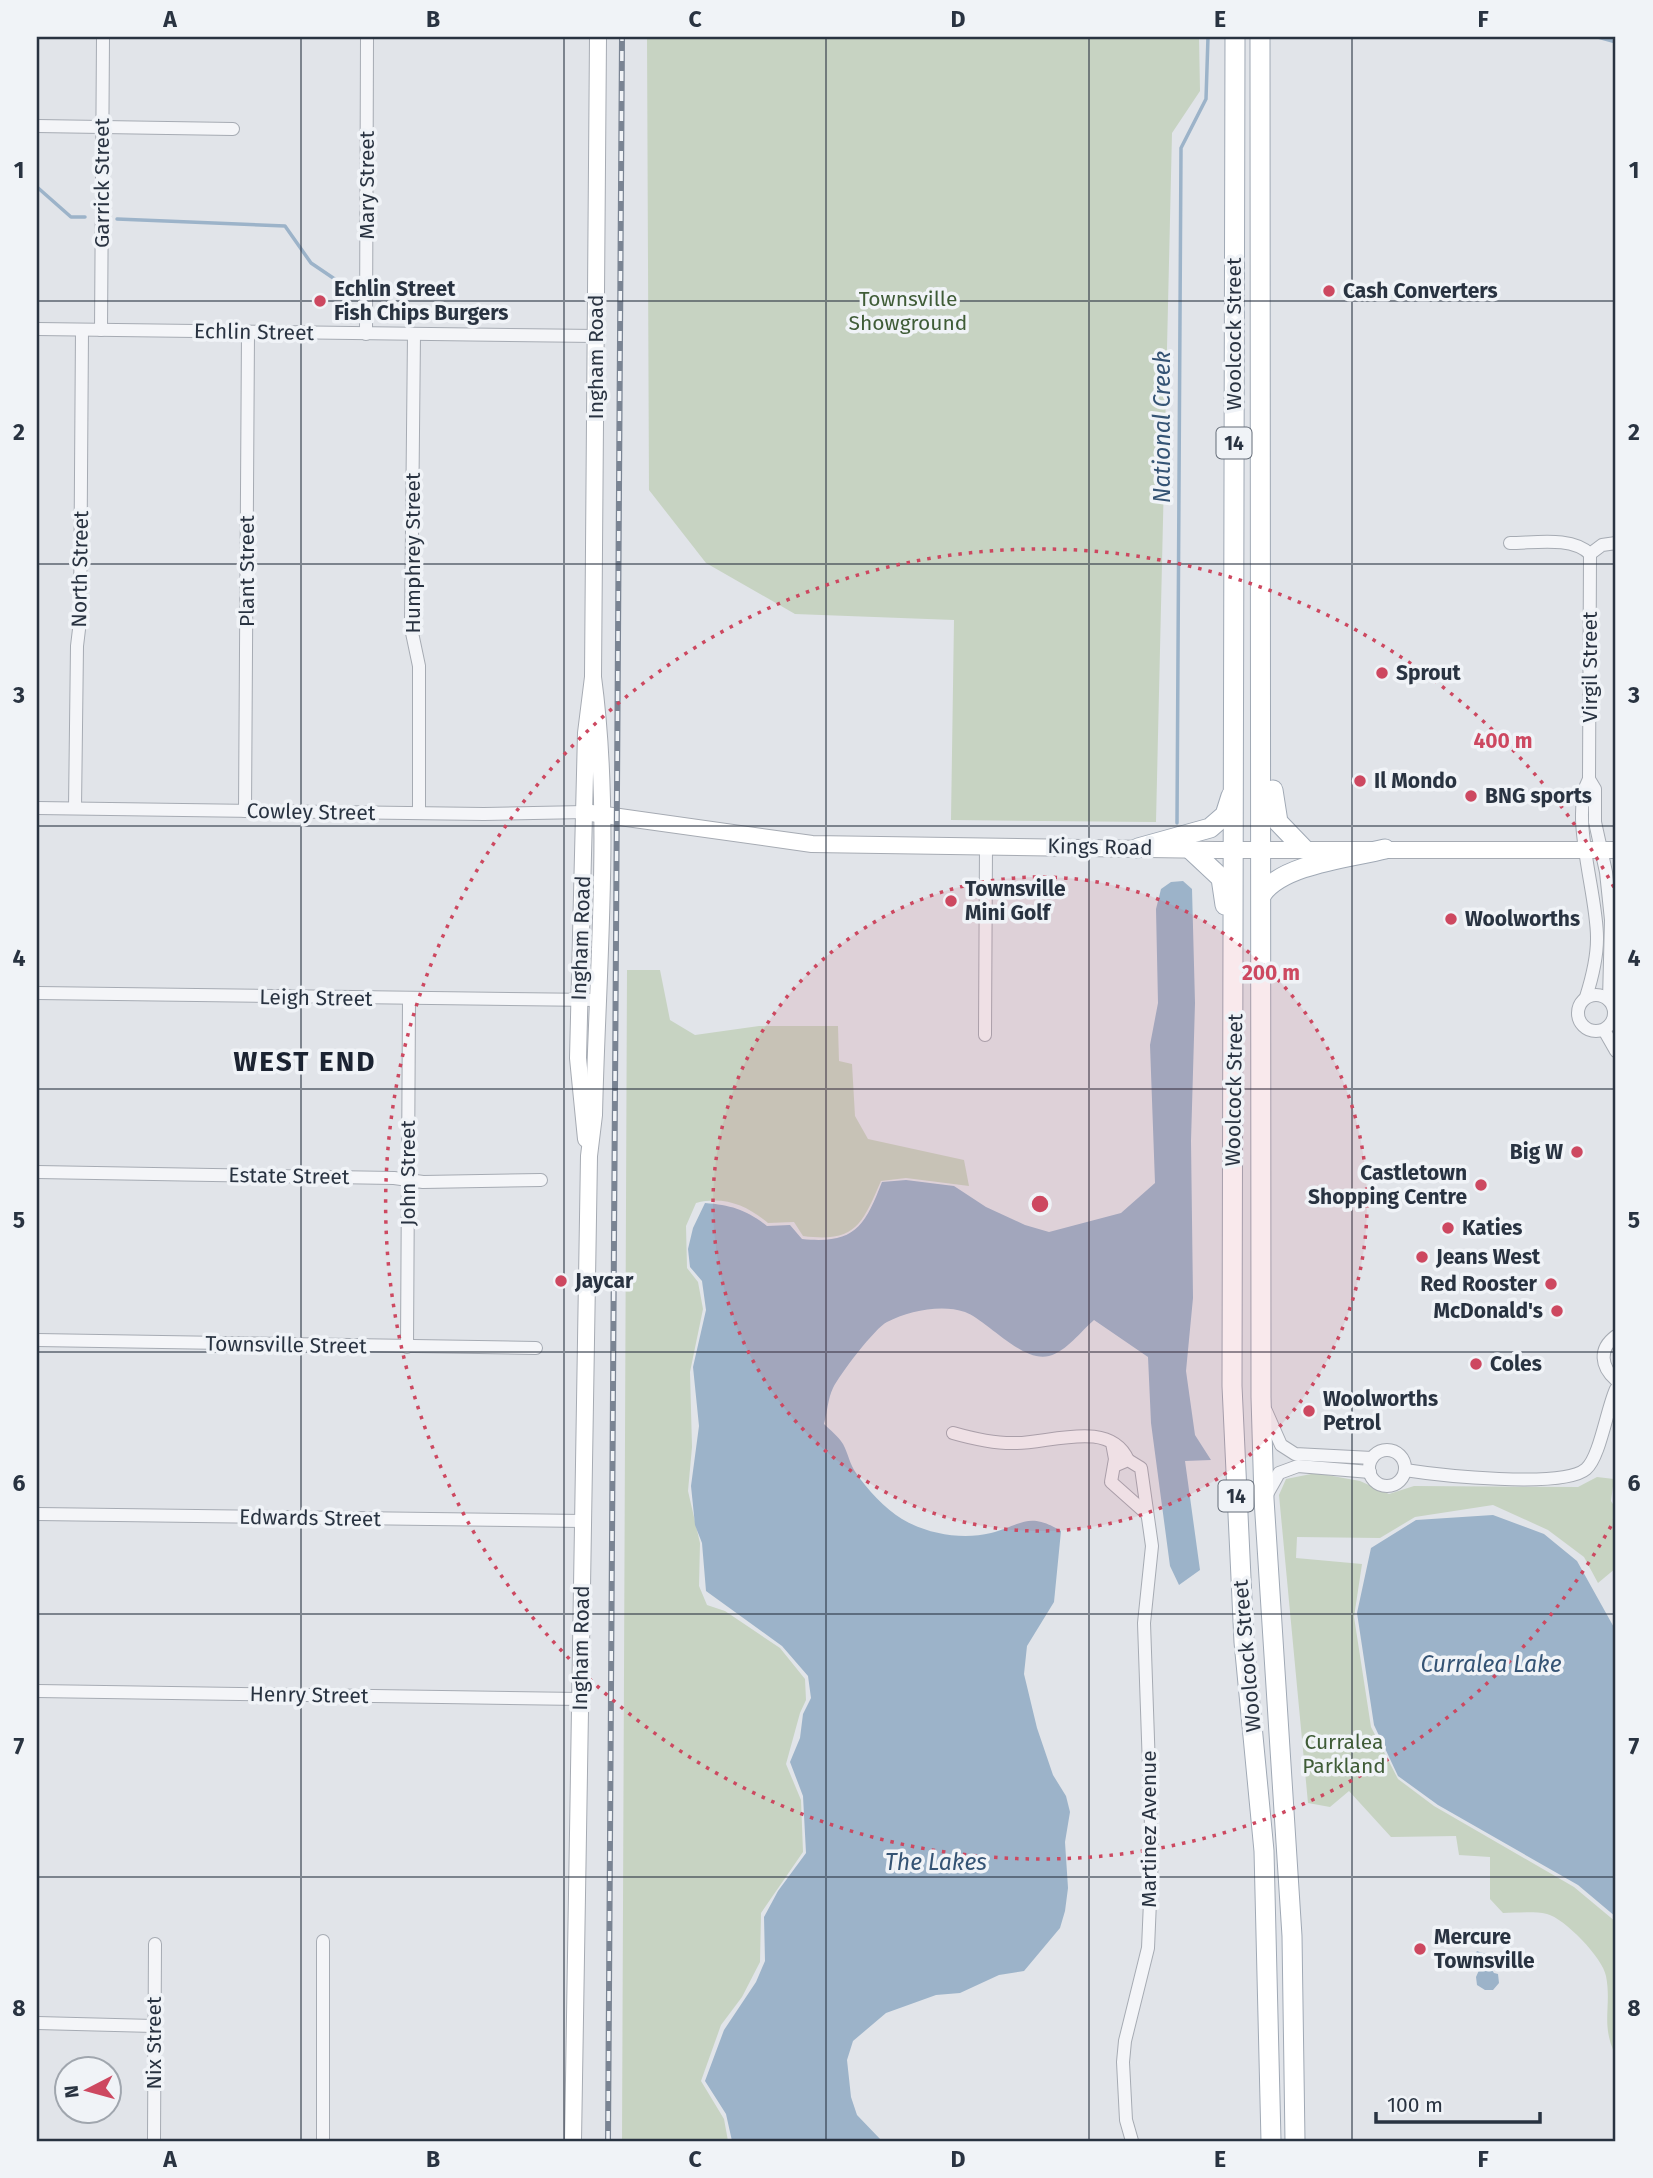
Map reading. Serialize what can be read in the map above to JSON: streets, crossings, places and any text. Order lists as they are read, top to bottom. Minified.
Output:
{"streets":{"main road":["Woolcock Street","Ingham Road","14","Kings Road"],"street":["Garrick Street","Mary Street","Echlin Street","Humphrey Street","North Street","Plant Street","Virgil Street","Cowley Street","Leigh Street","John Street","Estate Street","Townsville Street","Edwards Street","Henry Street","Martinez Avenue","Nix Street"]},"crossings":[["Garrick Street","Echlin Street"],["Mary Street","Echlin Street"],["Echlin Street","Ingham Road"],["Echlin Street","Humphrey Street"],["Echlin Street","North Street"],["Echlin Street","Plant Street"],["Woolcock Street","Kings Road"],["Ingham Road","Cowley Street"],["Ingham Road","Kings Road"],["Ingham Road","Leigh Street"],["Ingham Road","Edwards Street"],["Ingham Road","Henry Street"],["Humphrey Street","Cowley Street"],["North Street","Cowley Street"],["Plant Street","Cowley Street"],["Virgil Street","Kings Road"],["Cowley Street","Kings Road"],["Leigh Street","John Street"],["John Street","Estate Street"],["John Street","Townsville Street"]],"districts":["WEST END"],"water":["National Creek","Curralea Lake","The Lakes"],"parks":["Townsville Showground","Curralea Parkland"],"places":["Cash Converters","Echlin Street Fish Chips Burgers","Sprout","Il Mondo","BNG sports","Townsville Mini Golf","Woolworths","Big W","Castletown Shopping Centre","Katies","Jeans West","Jaycar","Red Rooster","McDonald's","Coles","Woolworths Petrol","Mercure Townsville"],"scale_bar":"100 m","north":"left","grid":{"columns":["A","B","C","D","E","F"],"rows":["1","2","3","4","5","6","7","8"]},"rings":["400 m","200 m"]}
